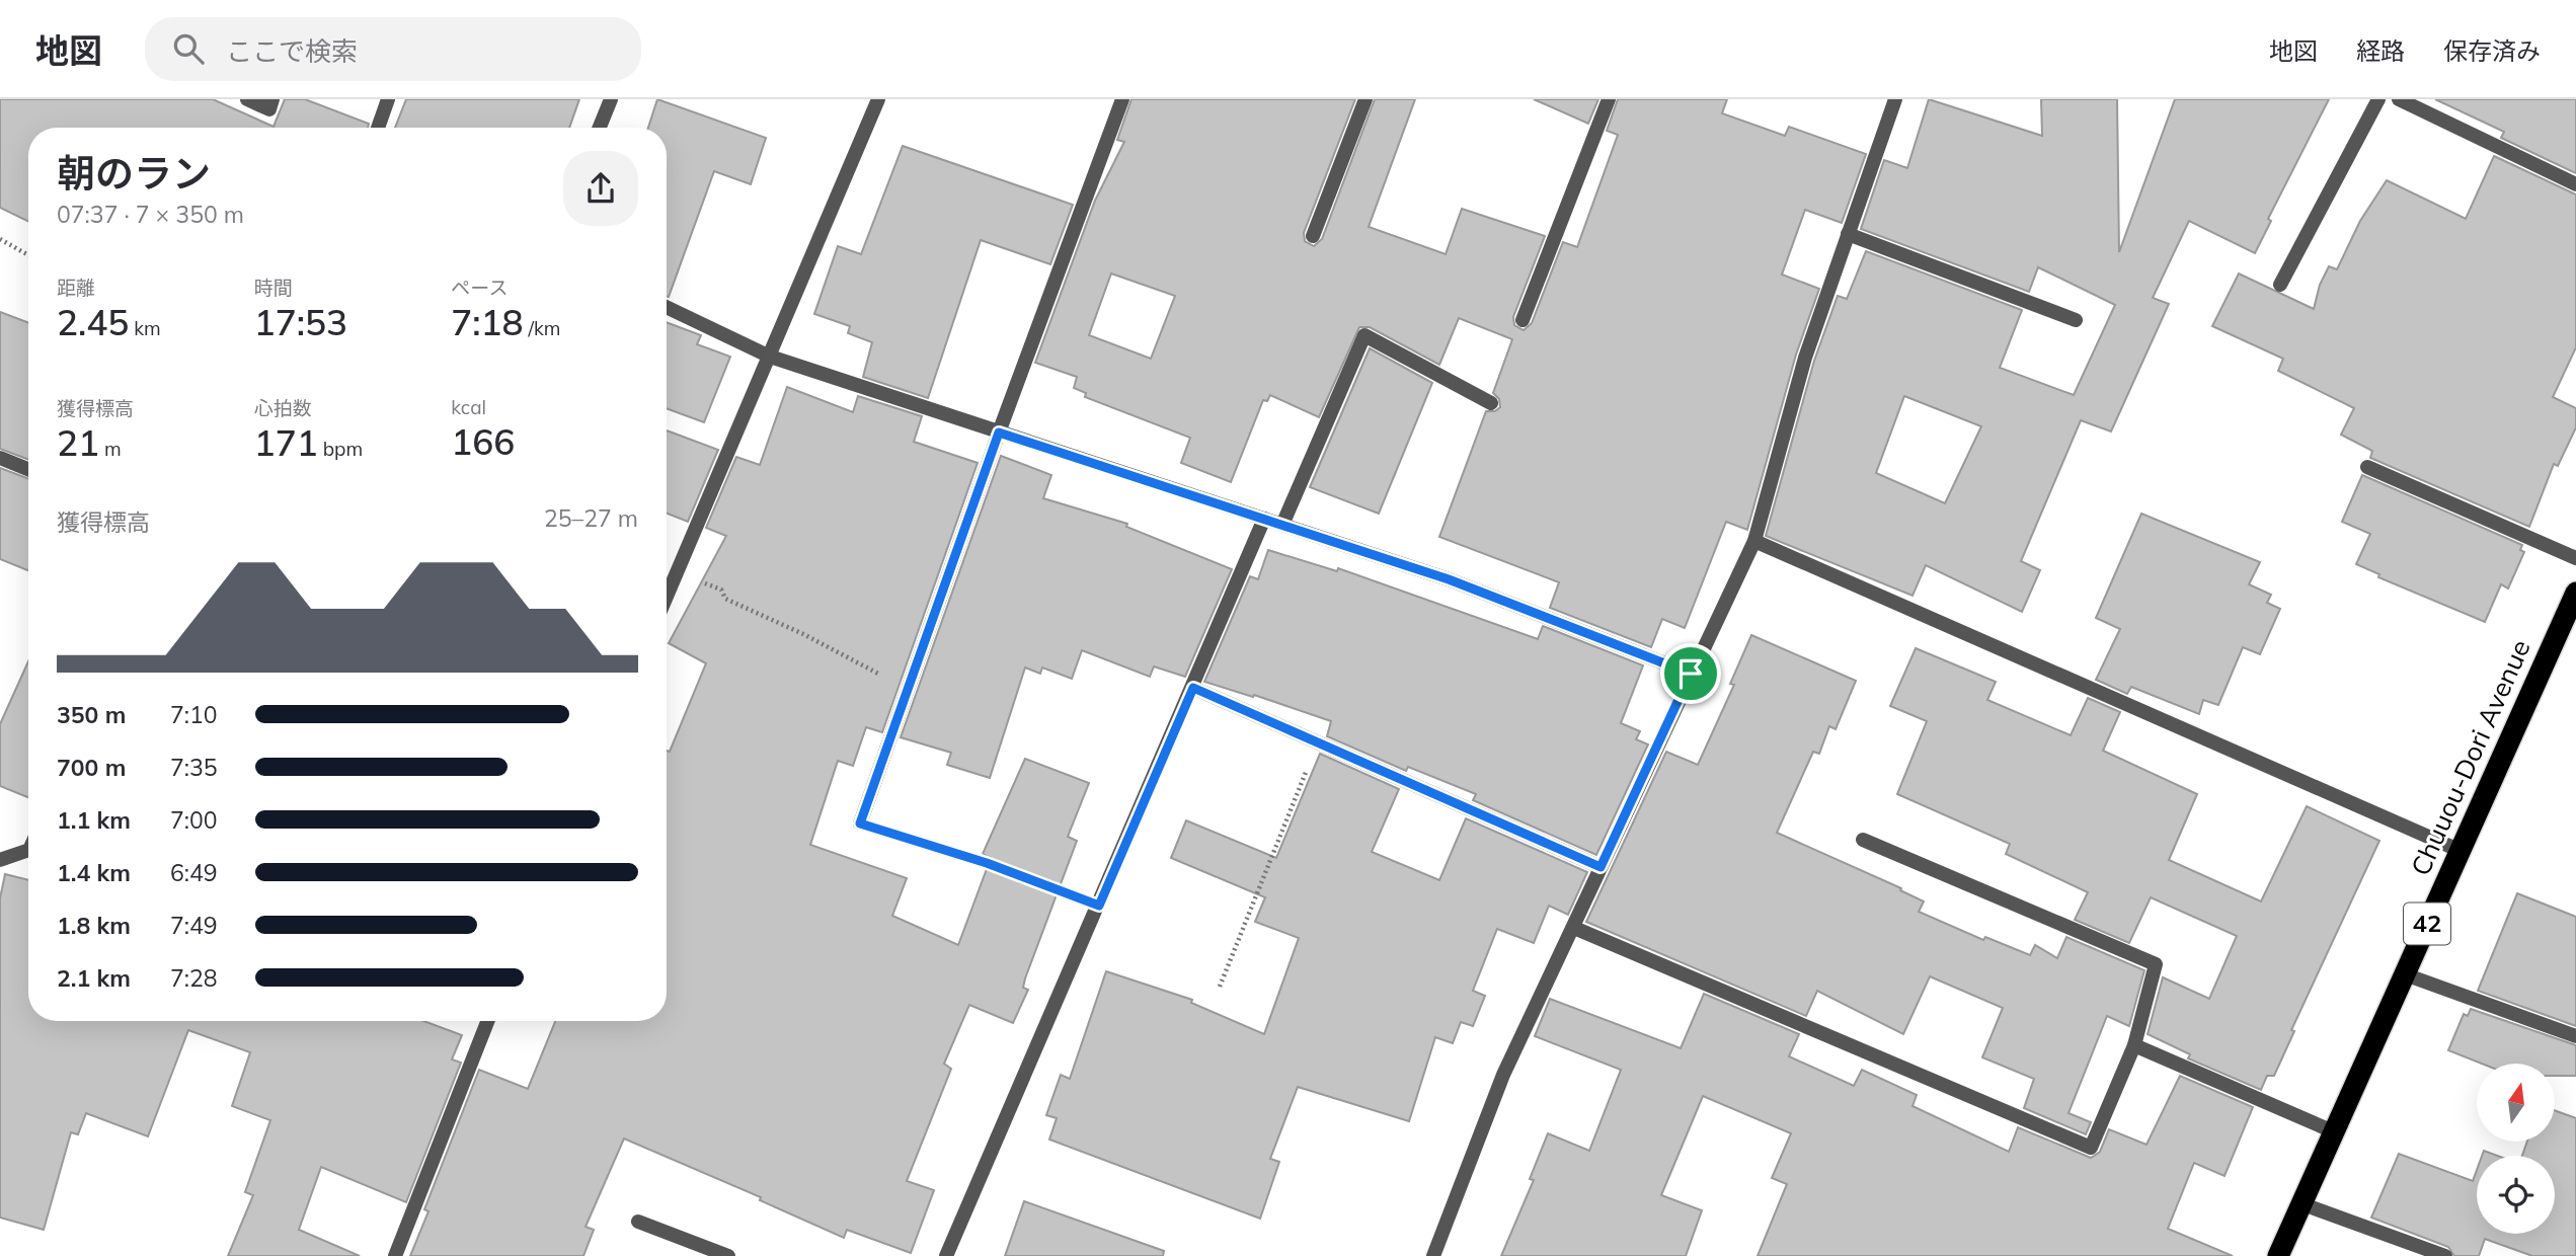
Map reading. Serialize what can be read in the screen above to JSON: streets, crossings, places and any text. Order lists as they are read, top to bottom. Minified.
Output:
{"streets":{"highway":["Chuuou-Dori Avenue","42"]},"north":"top","page":{"header":"地図","search":"ここで検索","nav":["地図","経路","保存済み"],"heading":["朝のラン","07:37 · 7 × 350 m"],"stats":[["距離","2.45 km"],["時間","17:53"],["ペース","7:18 /km"],["獲得標高","21 m"],["心拍数","171 bpm"],["kcal","166"]],"chart":["獲得標高","25–27 m"],"list":[{"name":"350 m","note":"7:10"},{"name":"700 m","note":"7:35"},{"name":"1.1 km","note":"7:00"},{"name":"1.4 km","note":"6:49"},{"name":"1.8 km","note":"7:49"},{"name":"2.1 km","note":"7:28"}]}}
